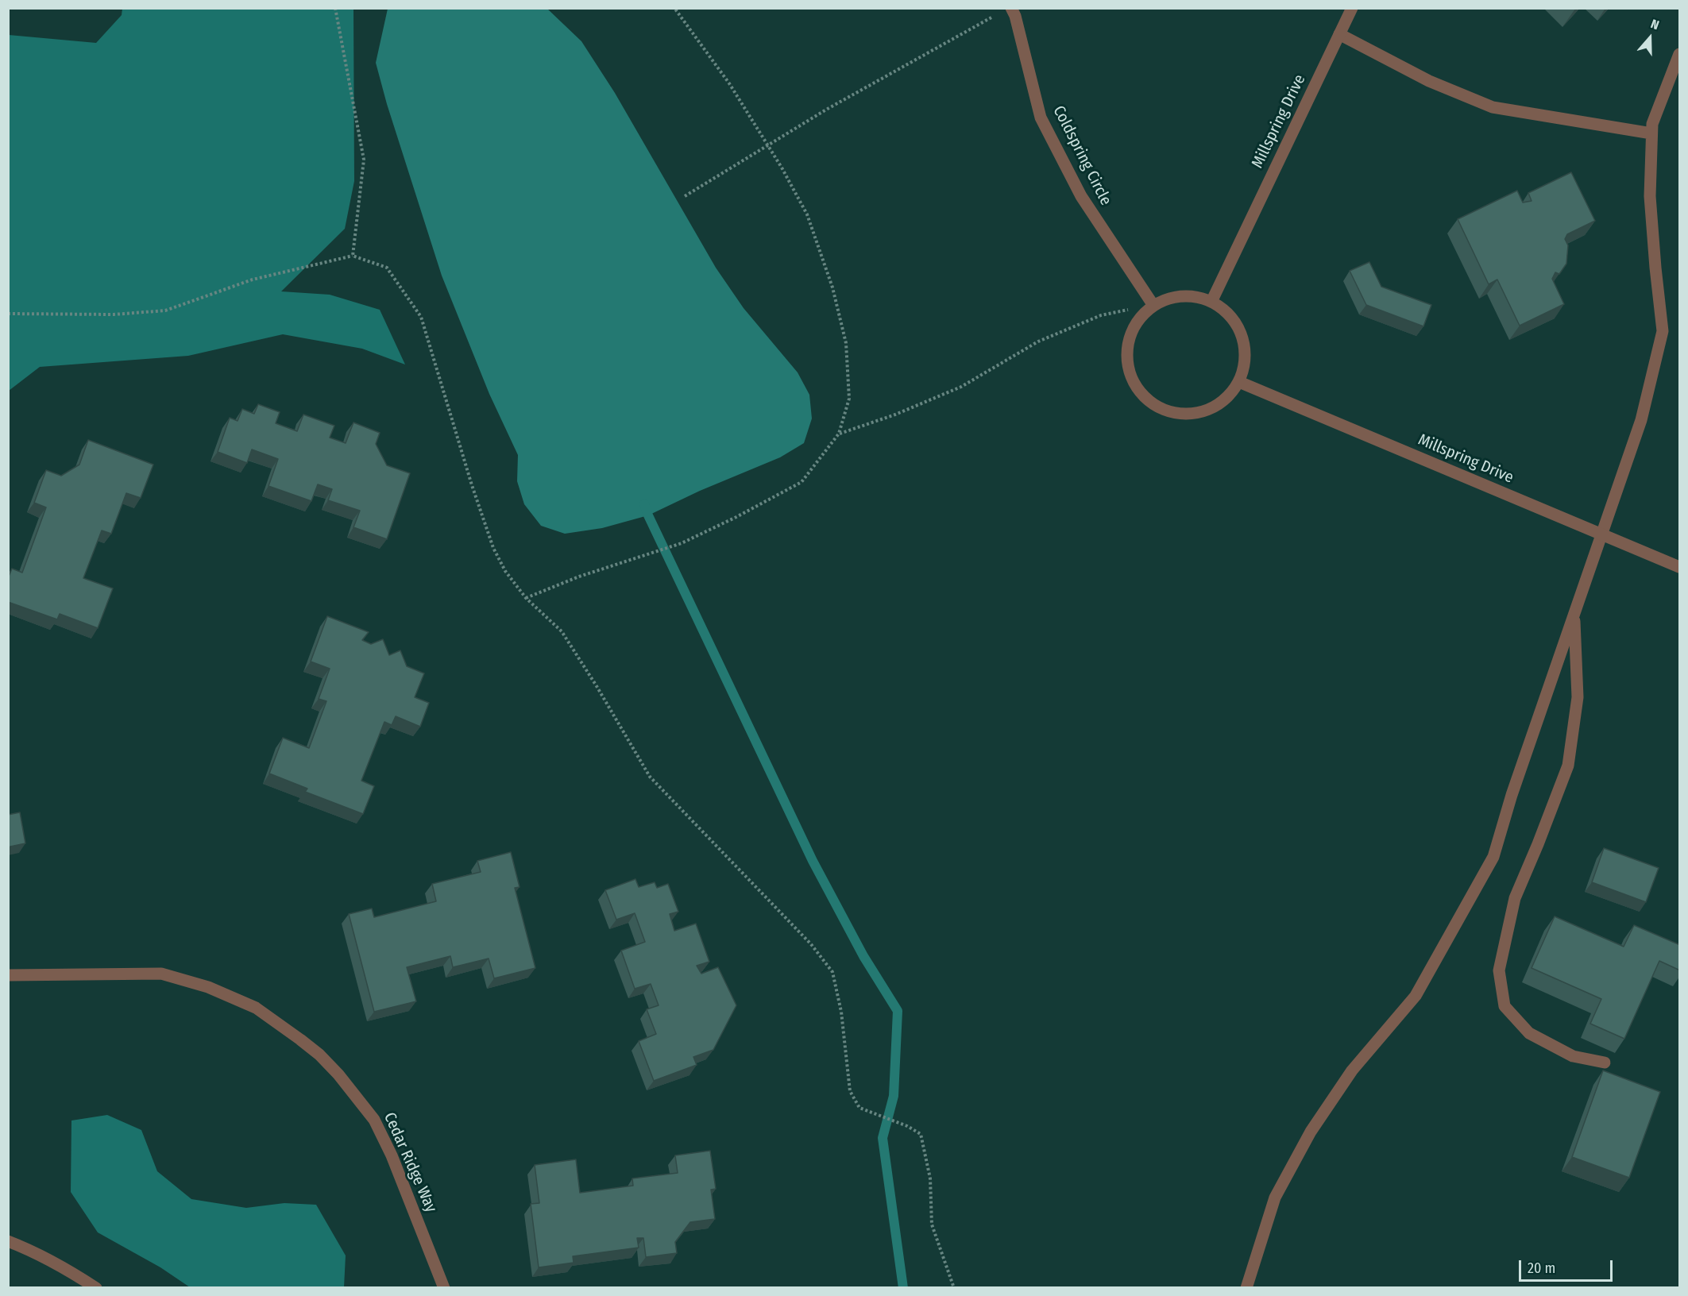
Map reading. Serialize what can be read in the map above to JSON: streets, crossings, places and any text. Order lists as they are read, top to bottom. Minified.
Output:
{"streets":{"street":["Millspring Drive","Coldspring Circle","Cedar Ridge Way"]},"crossings":[["Millspring Drive","Coldspring Circle"]],"scale_bar":"20 m","north":"top"}
